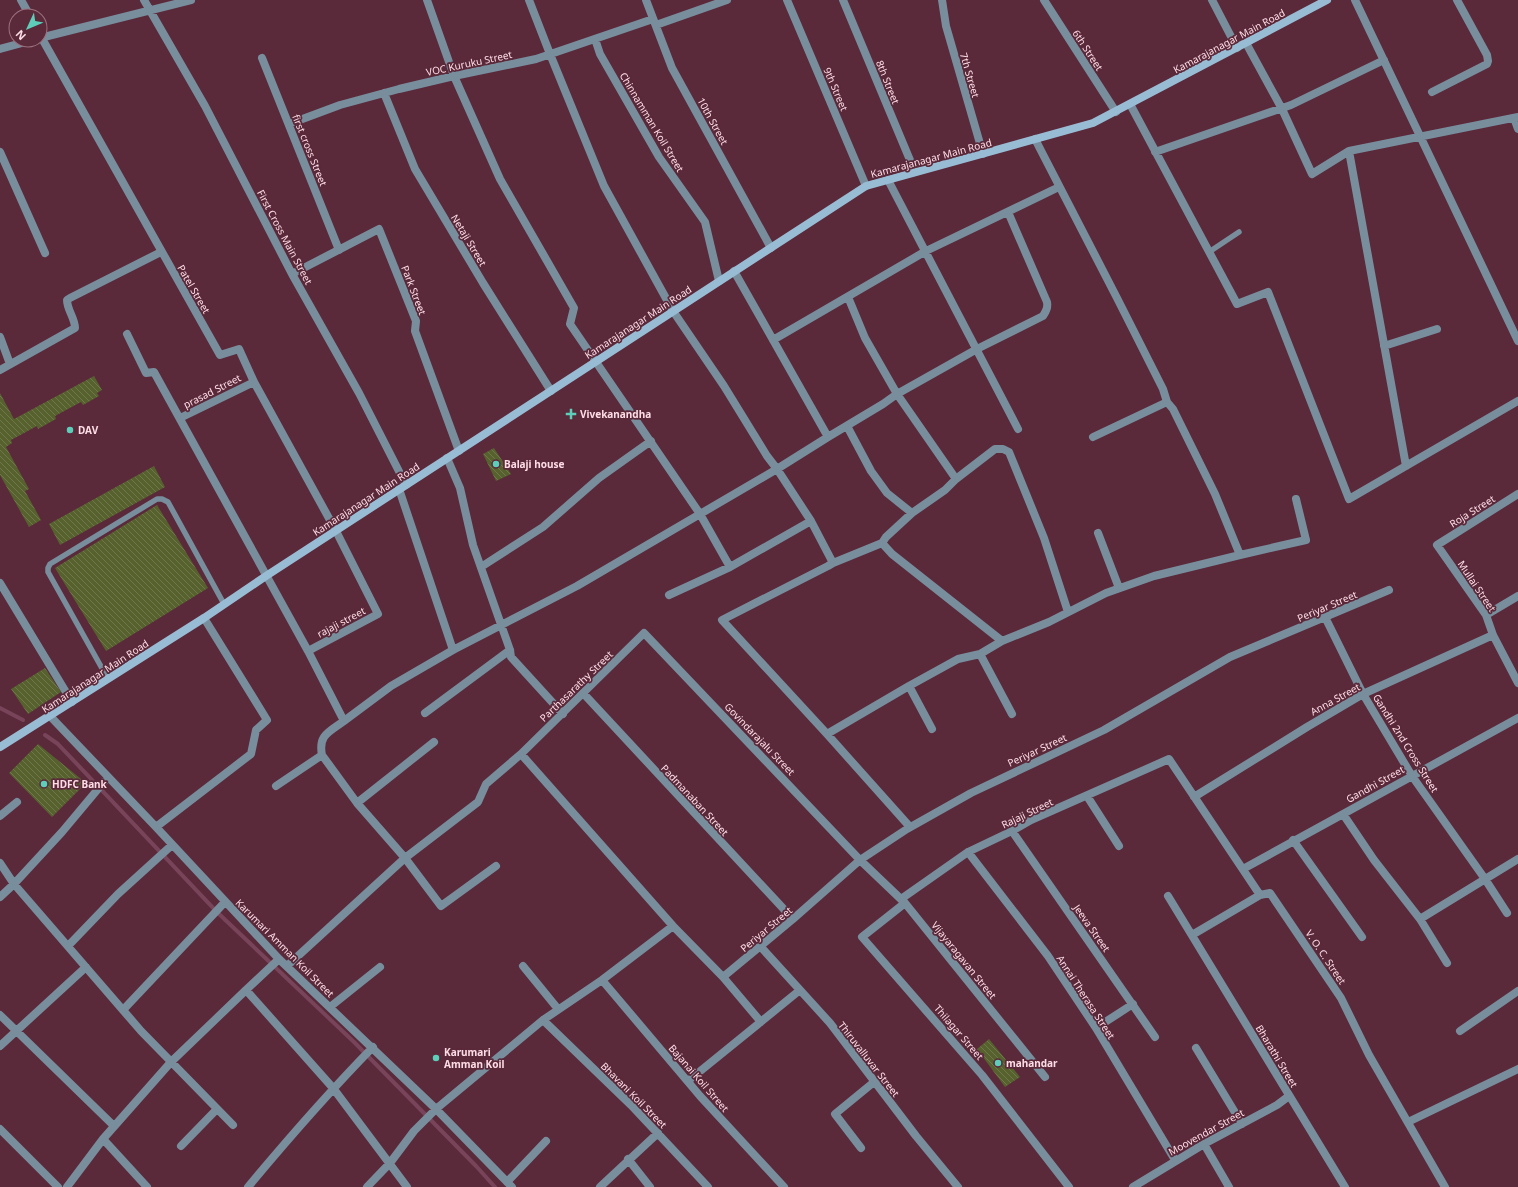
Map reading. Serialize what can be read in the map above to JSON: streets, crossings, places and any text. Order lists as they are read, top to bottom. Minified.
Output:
{"streets":{"main road":["Kamarajanagar Main Road"],"street":["6th Street","VOC Kuruku Street","7th Street","8th Street","9th Street","10th Street","Chinnamman Koil Street","first cross Street","First Cross Main Street","Netaji Street","Patel Street","Park Street","prasad Street","Roja Street","Mullai Street","Periyar Street","rajaji street","Parthasarathy Street","Anna Street","Govindarajalu Street","Gandhi 2nd Cross Street","Gandhi Street","Padmanaban Street","Rajaji Street","Jeeva Street","Karumari Amman Koil Street","V. O. C. Street","Vijayaragavan Street","Annai Therasa Street","Thilagar Street","Bharathi Street","Thiruvalluvar Street","Bajanai Koil Street","Bhavani Koil Street","Moovendar Street"]},"crossings":[["Kamarajanagar Main Road","6th Street"],["Kamarajanagar Main Road","7th Street"],["Kamarajanagar Main Road","8th Street"],["Kamarajanagar Main Road","9th Street"],["Kamarajanagar Main Road","10th Street"],["Kamarajanagar Main Road","Chinnamman Koil Street"],["Kamarajanagar Main Road","First Cross Main Street"],["Kamarajanagar Main Road","Netaji Street"],["Kamarajanagar Main Road","Patel Street"],["Kamarajanagar Main Road","Park Street"],["Kamarajanagar Main Road","rajaji street"],["Kamarajanagar Main Road","Karumari Amman Koil Street"],["VOC Kuruku Street","10th Street"],["VOC Kuruku Street","Chinnamman Koil Street"],["VOC Kuruku Street","first cross Street"],["VOC Kuruku Street","Netaji Street"],["first cross Street","Park Street"],["First Cross Main Street","Park Street"],["Patel Street","prasad Street"],["Patel Street","rajaji street"],["Roja Street","Mullai Street"],["Mullai Street","Anna Street"],["Periyar Street","Govindarajalu Street"],["Periyar Street","Gandhi 2nd Cross Street"],["Periyar Street","Padmanaban Street"],["Periyar Street","Vijayaragavan Street"],["Periyar Street","Thiruvalluvar Street"],["Parthasarathy Street","Govindarajalu Street"],["Parthasarathy Street","Padmanaban Street"],["Parthasarathy Street","Karumari Amman Koil Street"],["Anna Street","Gandhi 2nd Cross Street"],["Anna Street","Rajaji Street"],["Govindarajalu Street","Vijayaragavan Street"],["Gandhi 2nd Cross Street","Gandhi Street"],["Rajaji Street","Jeeva Street"],["Rajaji Street","Vijayaragavan Street"],["Rajaji Street","Annai Therasa Street"],["Rajaji Street","Thilagar Street"],["Vijayaragavan Street","Thilagar Street"],["Annai Therasa Street","Moovendar Street"],["Bharathi Street","Moovendar Street"]],"places":{"health":["Vivekanandha"],"other":["DAV","Balaji house","HDFC Bank","Karumari Amman Koil","mahandar"]},"north":"bottom left"}
